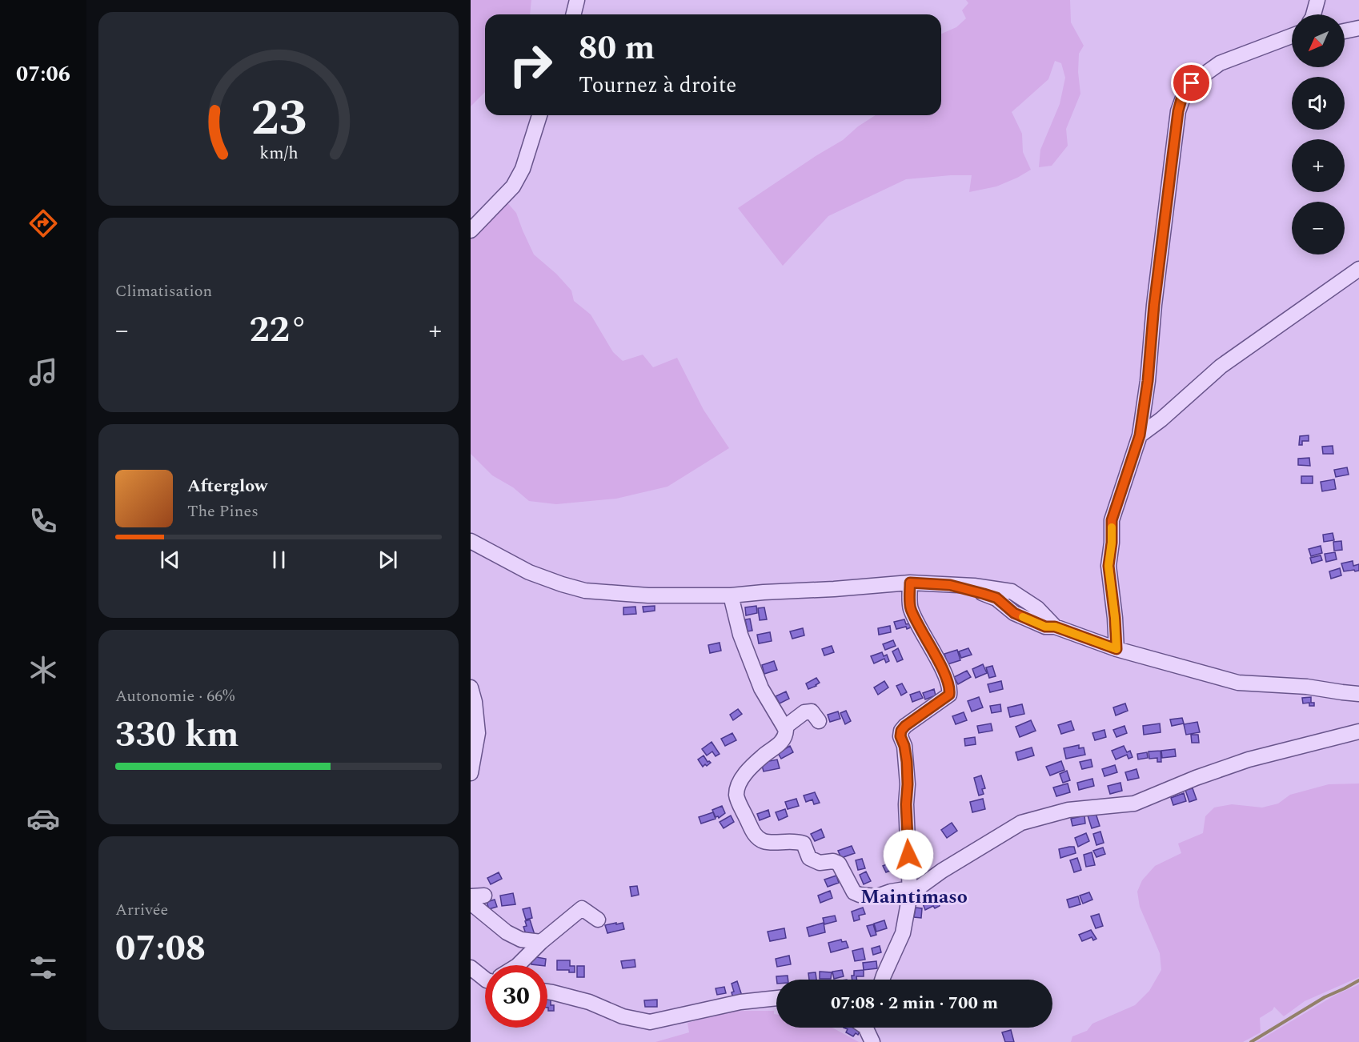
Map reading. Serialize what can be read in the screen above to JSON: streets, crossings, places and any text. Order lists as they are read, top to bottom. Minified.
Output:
{"districts":["Maintimaso"],"north":"bottom left","page":{"tabs":"07:06","map_buttons":["+","−"],"turn":["80 m","Tournez à droite"],"tile":["Climatisation",["Autonomie · 66%","330 km"],["Arrivée","07:08"]],"heat":["−","22°","+"],"song":["Afterglow","The Pines"],"limit":"30","trip":"07:08 · 2 min · 700 m","gauge":["23","km/h"]}}
